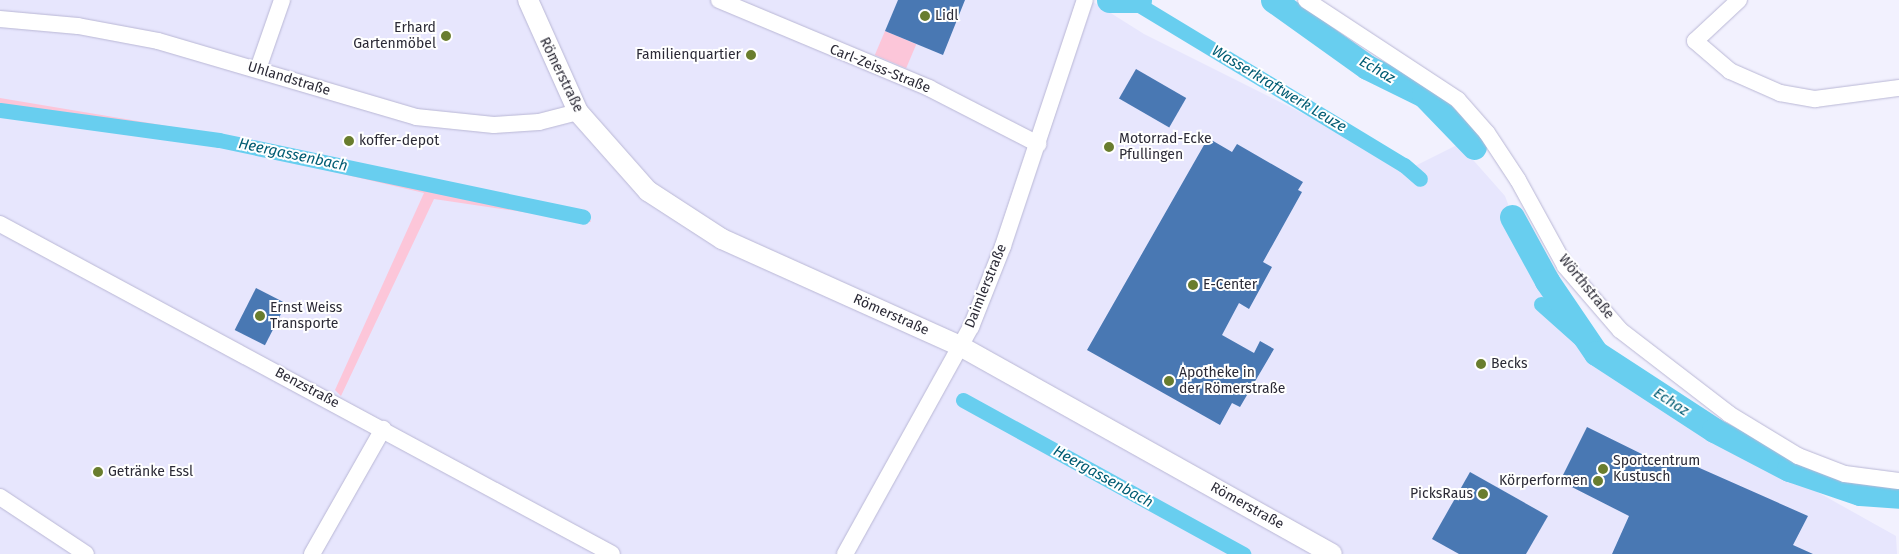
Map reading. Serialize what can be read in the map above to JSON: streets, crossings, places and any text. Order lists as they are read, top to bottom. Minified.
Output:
{"streets":{"main road":["Römerstraße"],"street":["Carl-Zeiss-Straße","Uhlandstraße","Daimlerstraße","Wörthstraße","Benzstraße"]},"crossings":[["Carl-Zeiss-Straße","Daimlerstraße"],["Römerstraße","Uhlandstraße"],["Römerstraße","Daimlerstraße"]],"water":["Echaz","Wasserkraftwerk Leuze","Heergassenbach"],"places":["Lidl","Erhard Gartenmöbel","Familienquartier","koffer-depot","Motorrad-Ecke Pfullingen","E-Center","Ernst Weiss Transporte","Becks","Apotheke in der Römerstraße","Sportcentrum Kustusch","Getränke Essl","Körperformen","PicksRaus"]}
